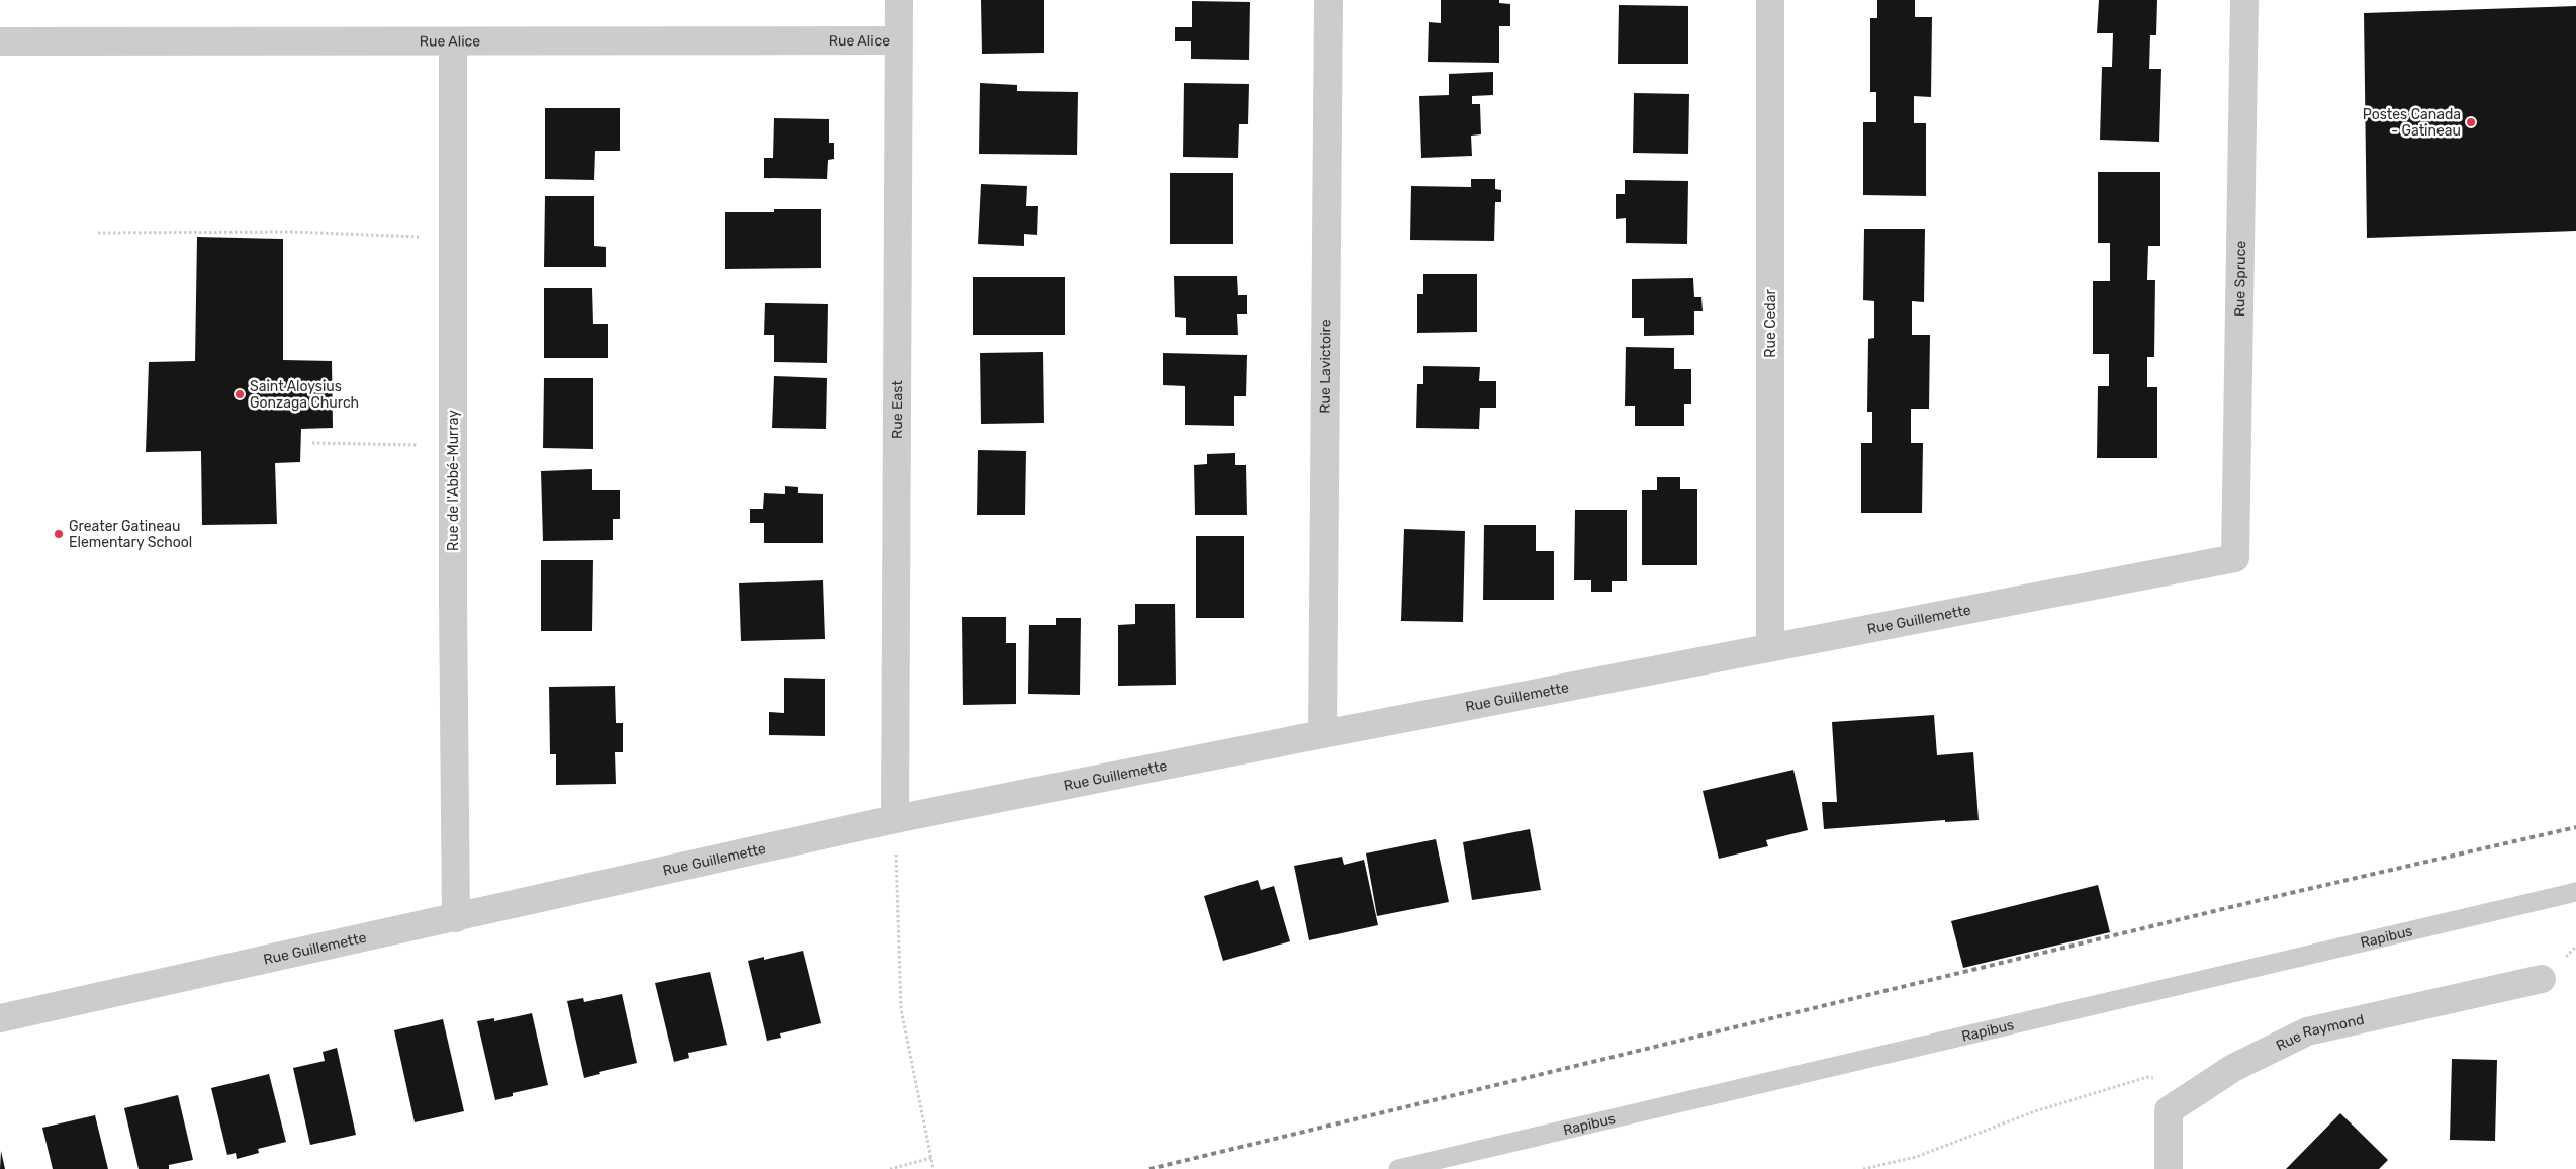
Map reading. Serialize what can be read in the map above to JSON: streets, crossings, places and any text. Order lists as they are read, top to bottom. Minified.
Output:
{"streets":{"street":["Rue Alice","Rue Spruce","Rue Cedar","Rue Lavictoire","Rue East","Rue de l'Abbé-Murray","Rue Guillemette","Rue Raymond"],"lane":["Rapibus"]},"crossings":[["Rue Alice","Rue East"],["Rue Alice","Rue de l'Abbé-Murray"],["Rue Spruce","Rue Guillemette"],["Rue Cedar","Rue Guillemette"],["Rue Lavictoire","Rue Guillemette"],["Rue East","Rue Guillemette"],["Rue de l'Abbé-Murray","Rue Guillemette"]],"places":["Postes Canada - Gatineau","Saint Aloysius Gonzaga Church","Greater Gatineau Elementary School"]}
